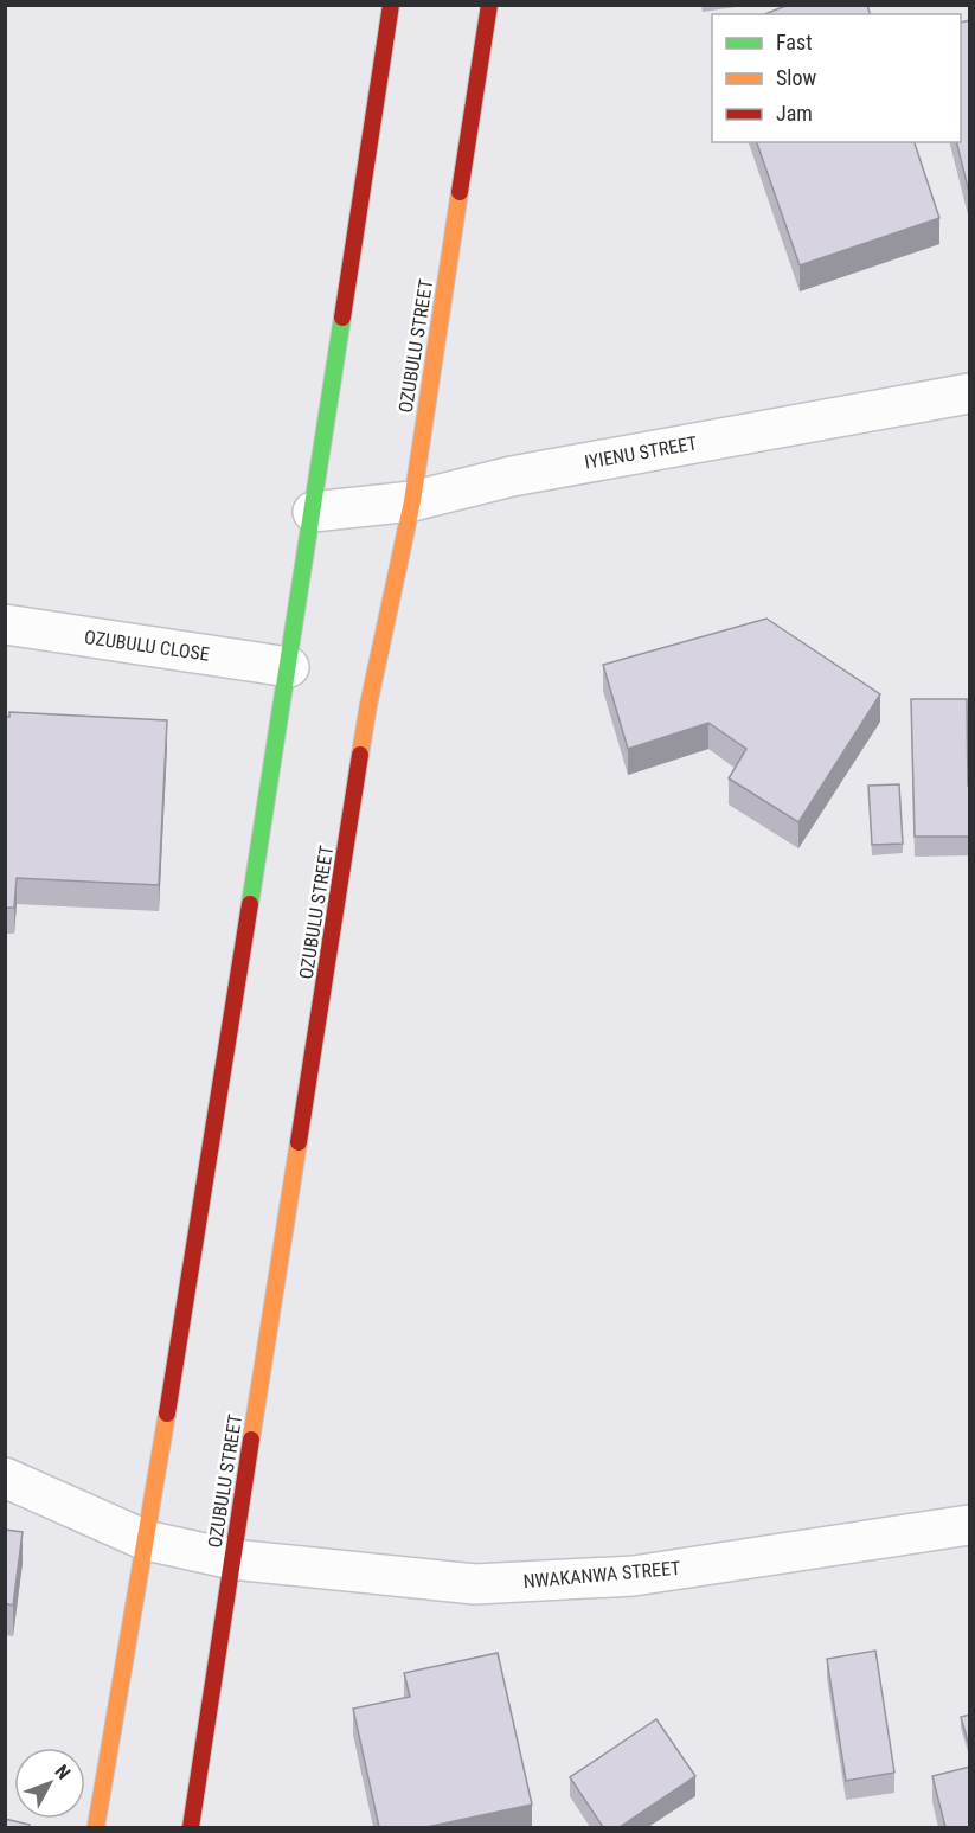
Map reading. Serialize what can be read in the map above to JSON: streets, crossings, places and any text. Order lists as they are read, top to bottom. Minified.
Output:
{"streets":{"main road":["OZUBULU STREET"],"street":["IYIENU STREET","OZUBULU CLOSE","NWAKANWA STREET"]},"crossings":[["OZUBULU STREET","IYIENU STREET"],["OZUBULU STREET","NWAKANWA STREET"]],"legend":["Fast","Slow","Jam"],"north":"top right"}
